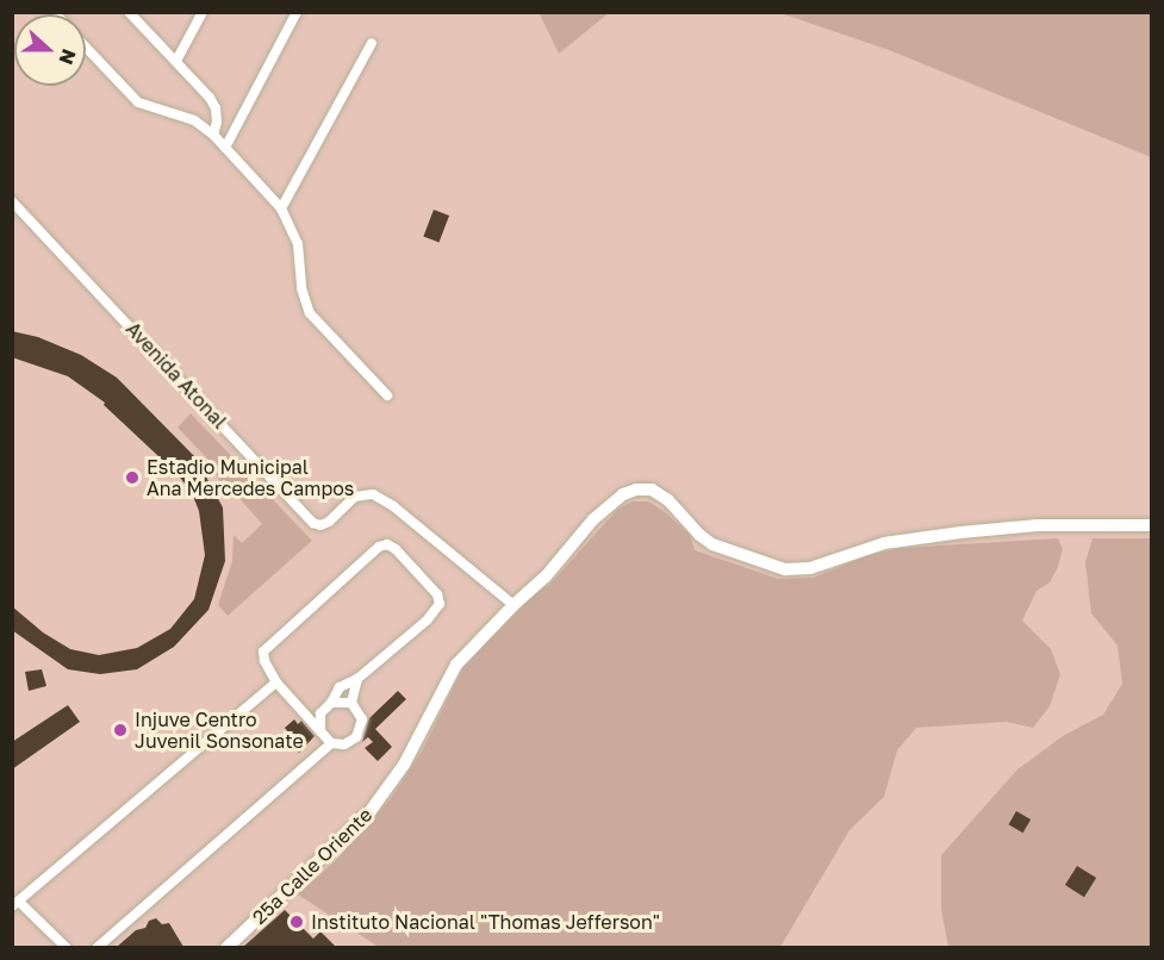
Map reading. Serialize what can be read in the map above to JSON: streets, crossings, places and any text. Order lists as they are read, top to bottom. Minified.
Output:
{"streets":{"street":["Avenida Atonal","25a Calle Oriente"]},"crossings":[["Avenida Atonal","25a Calle Oriente"]],"places":["Estadio Municipal Ana Mercedes Campos","Injuve Centro Juvenil Sonsonate","Instituto Nacional \"Thomas Jefferson\""],"north":"right"}
